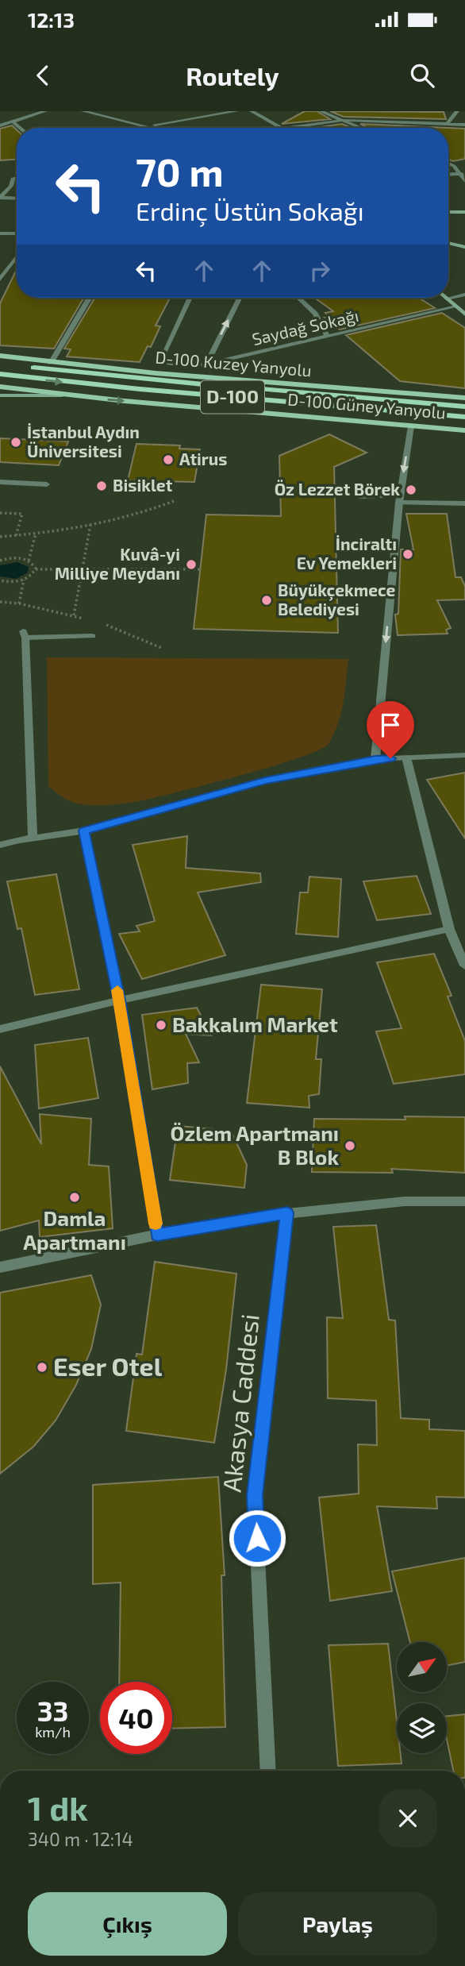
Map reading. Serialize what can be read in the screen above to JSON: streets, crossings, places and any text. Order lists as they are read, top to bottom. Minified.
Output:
{"streets":{"highway":["D-100"],"main road":["D-100 Kuzey Yanyolu","D-100 Güney Yanyolu"],"street":["Saydağ Sokağı","Akasya Caddesi"]},"one_way":["D-100 Güney Yanyolu"],"places":["İstanbul Aydın Üniversitesi","Atirus","Bisiklet","Öz Lezzet Börek","İnciraltı Ev Yemekleri","Kuvâ-yi Milliye Meydanı","Büyükçekmece Belediyesi","Bakkalım Market","Özlem Apartmanı B Blok","Damla Apartmanı","Eser Otel"],"north":"top right","page":{"status":"12:13","header":"Routely","turn":["70 m","Erdinç Üstün Sokağı"],"speed":"33 km/h","limit":"40","heading":["1 dk","340 m · 12:14"],"buttons":["Çıkış","Paylaş"]}}
